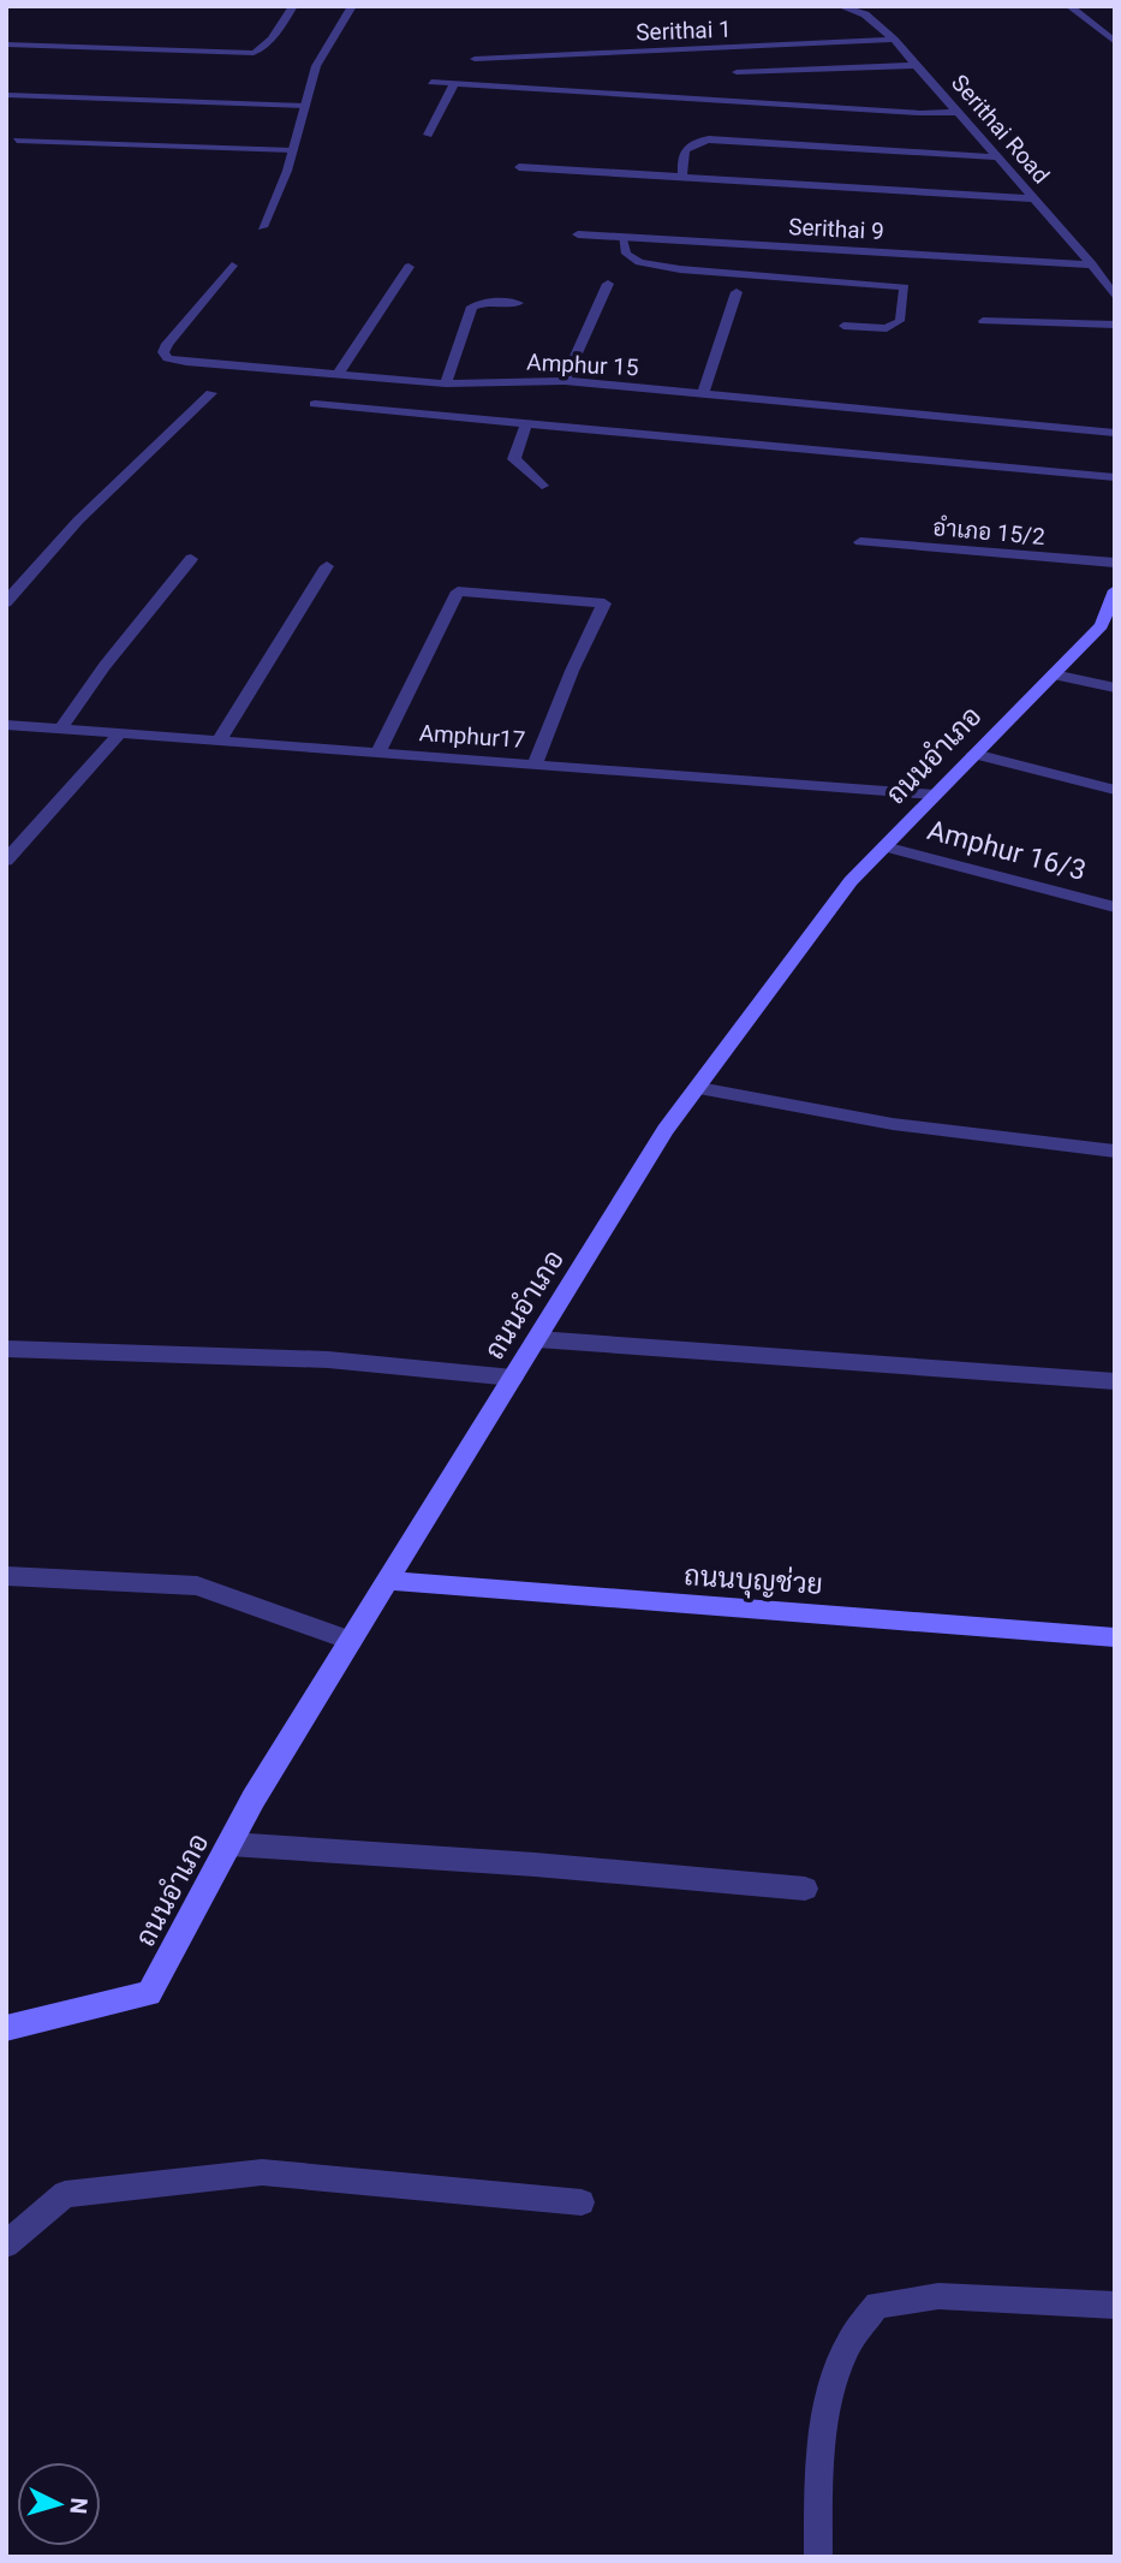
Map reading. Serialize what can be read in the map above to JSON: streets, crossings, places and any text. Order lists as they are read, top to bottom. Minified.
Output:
{"streets":{"street":["Serithai 1","Serithai Road","Serithai 9","Amphur 15","อำเภอ 15/2","Amphur17","ถนนอำเภอ","Amphur 16/3","ถนนบุญช่วย"]},"crossings":[["Serithai 1","Serithai Road"],["Serithai Road","Serithai 9"],["Amphur17","ถนนอำเภอ"],["ถนนอำเภอ","Amphur 16/3"],["ถนนอำเภอ","ถนนบุญช่วย"]],"north":"right"}
